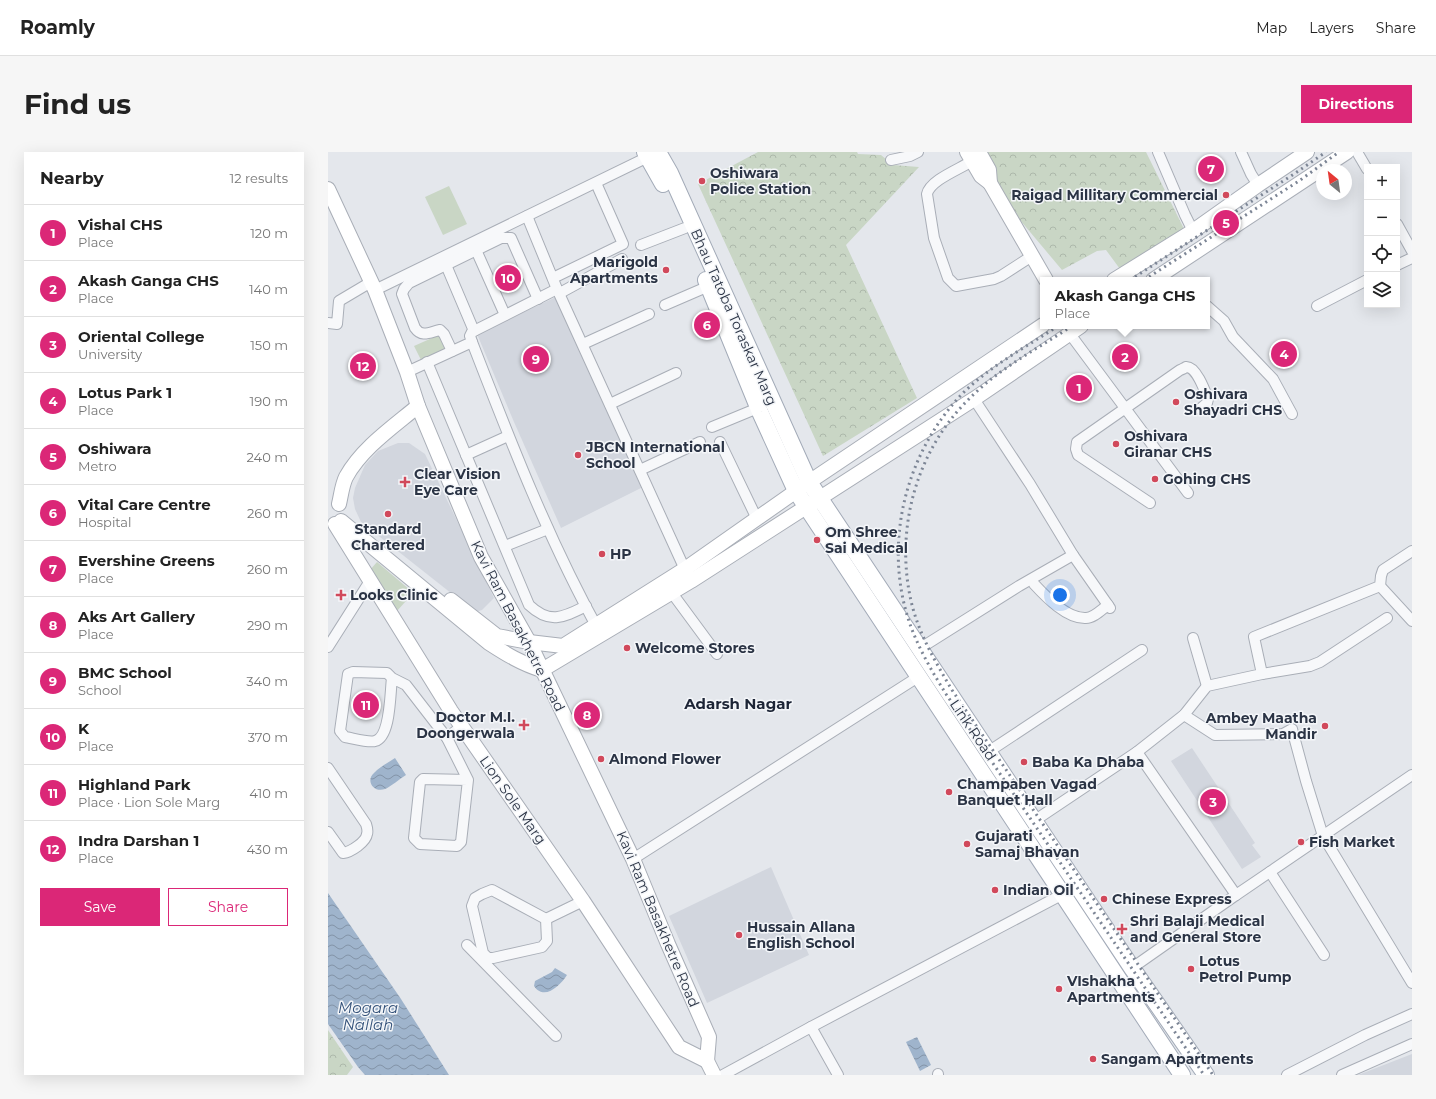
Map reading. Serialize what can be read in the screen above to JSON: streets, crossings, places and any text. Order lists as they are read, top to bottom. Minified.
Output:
{"streets":{"main road":["Bhau Tatoba Toraskar Marg","Kavi Ram Basakhetre Road","Link Road","Lion Sole Marg"]},"crossings":[["Bhau Tatoba Toraskar Marg","Link Road"],["Kavi Ram Basakhetre Road","Lion Sole Marg"]],"districts":["Adarsh Nagar"],"water":["Mogara Nallah"],"places":{"other":["Oshiwara Police Station","Raigad Millitary Commercial","Marigold Apartments","Oshivara Shayadri CHS","Oshivara Giranar CHS","JBCN International School","Gohing CHS","Standard Chartered","Om Shree Sai Medical","HP","Welcome Stores","Ambey Maatha Mandir","Almond Flower","Baba Ka Dhaba","Champaben Vagad Banquet Hall","Fish Market","Gujarati Samaj Bhavan","Indian Oil","Chinese Express","Hussain Allana English School","Lotus Petrol Pump","VIshakha Apartments","Sangam Apartments"],"health":["Clear Vision Eye Care","Looks Clinic","Doctor M.I. Doongerwala","Shri Balaji Medical and General Store"]},"north":"top left","page":{"header":"Roamly","nav":["Map","Layers","Share"],"buttons":["Directions",["Save","Share"]],"title":"Find us","heading":["Nearby","12 results"],"pins":["7","5","10","6","4","2","9","12","1","11","8","3"],"map_buttons":["+","−"],"list":[{"mark":"1","name":"Vishal CHS","note":"Place","value":"120 m"},{"mark":"2","name":"Akash Ganga CHS","note":"Place","value":"140 m"},{"mark":"3","name":"Oriental College","note":"University","value":"150 m"},{"mark":"4","name":"Lotus Park 1","note":"Place","value":"190 m"},{"mark":"5","name":"Oshiwara","note":"Metro","value":"240 m"},{"mark":"6","name":"Vital Care Centre","note":"Hospital","value":"260 m"},{"mark":"7","name":"Evershine Greens","note":"Place","value":"260 m"},{"mark":"8","name":"Aks Art Gallery","note":"Place","value":"290 m"},{"mark":"9","name":"BMC School","note":"School","value":"340 m"},{"mark":"10","name":"K","note":"Place","value":"370 m"},{"mark":"11","name":"Highland Park","note":"Place · Lion Sole Marg","value":"410 m"},{"mark":"12","name":"Indra Darshan 1","note":"Place","value":"430 m"}],"popup":["Akash Ganga CHS","Place"]}}
